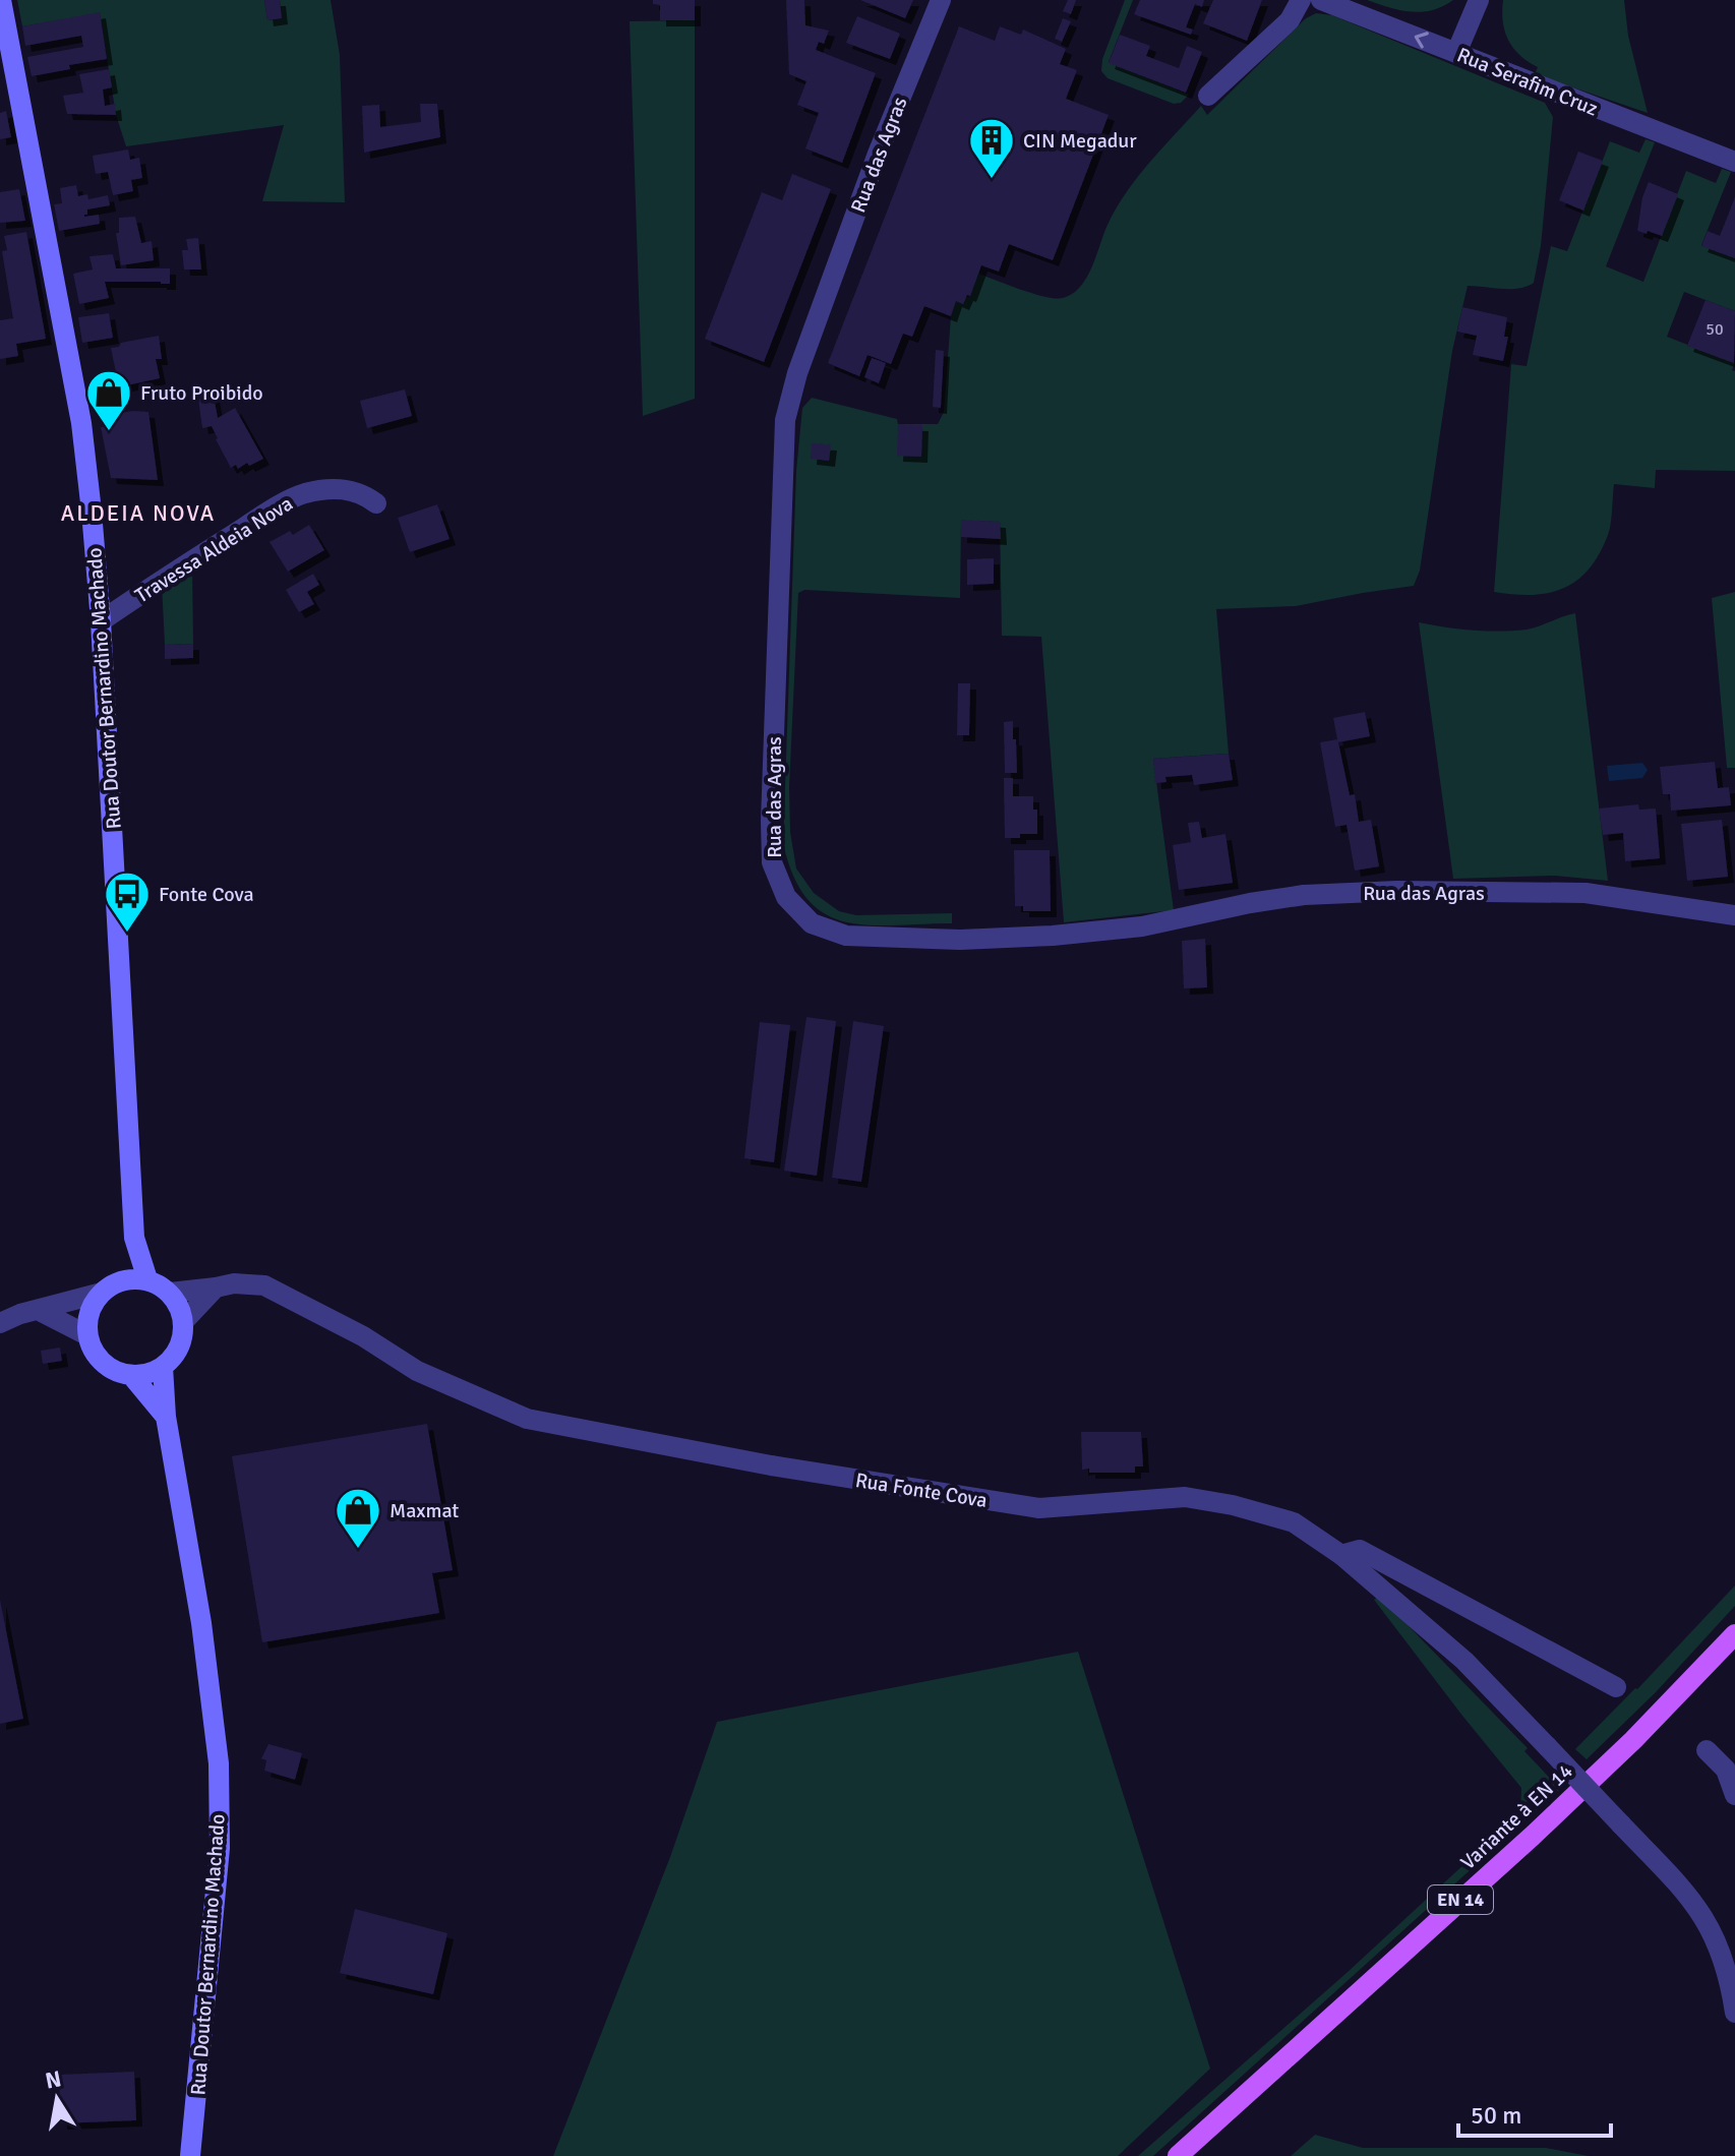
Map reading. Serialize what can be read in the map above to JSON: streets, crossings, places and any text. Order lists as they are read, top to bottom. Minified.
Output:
{"streets":{"main road":["Rua Doutor Bernardino Machado","Variante à EN 14","EN 14"],"street":["Rua Serafim Cruz","Rua das Agras","Travessa Aldeia Nova","Rua Fonte Cova"]},"crossings":[["Travessa Aldeia Nova","Rua Doutor Bernardino Machado"],["Rua Doutor Bernardino Machado","Rua Fonte Cova"]],"districts":["ALDEIA NOVA"],"places":{"building":["CIN Megadur"],"shop":["Fruto Proibido","Maxmat"],"bus stop":["Fonte Cova"]},"house_numbers":["50"],"scale_bar":"50 m","north":"top"}
